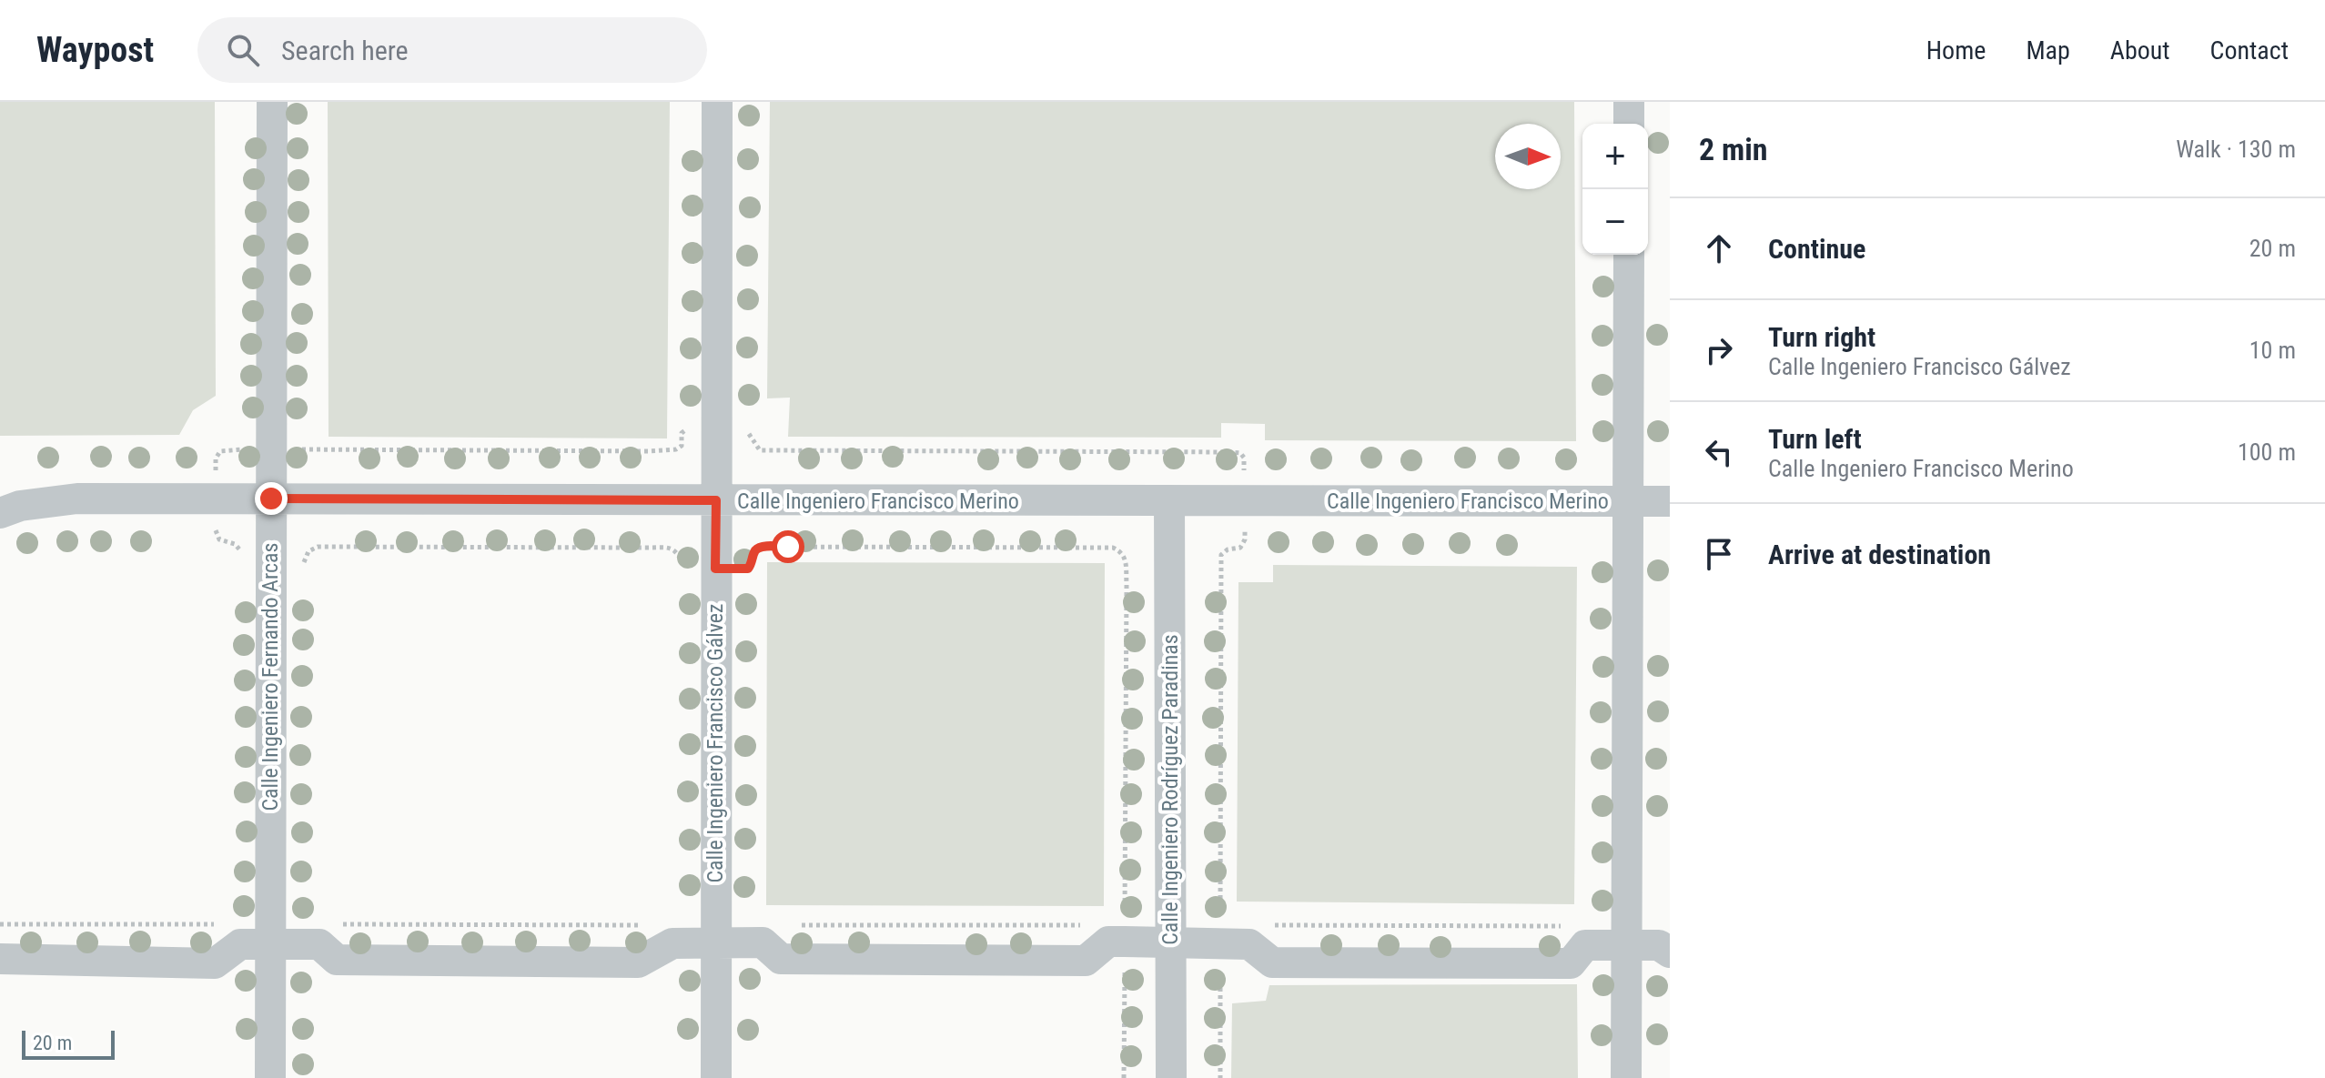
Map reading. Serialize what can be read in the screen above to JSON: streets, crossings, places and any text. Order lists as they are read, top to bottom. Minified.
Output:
{"streets":{"street":["Calle Ingeniero Francisco Merino","Calle Ingeniero Fernando Arcas","Calle Ingeniero Francisco Gálvez","Calle Ingeniero Rodríguez Paradinas"]},"crossings":[["Calle Ingeniero Francisco Merino","Calle Ingeniero Fernando Arcas"],["Calle Ingeniero Francisco Merino","Calle Ingeniero Francisco Gálvez"],["Calle Ingeniero Francisco Merino","Calle Ingeniero Rodríguez Paradinas"]],"scale_bar":"20 m","north":"right","page":{"header":"Waypost","search":"Search here","nav":["Home","Map","About","Contact"],"heading":["2 min","Walk · 130 m"],"map_buttons":["+","−"],"list":[["Continue","20 m"],["Turn right","Calle Ingeniero Francisco Gálvez","10 m"],["Turn left","Calle Ingeniero Francisco Merino","100 m"],"Arrive at destination"],"scale":"20 m"}}
